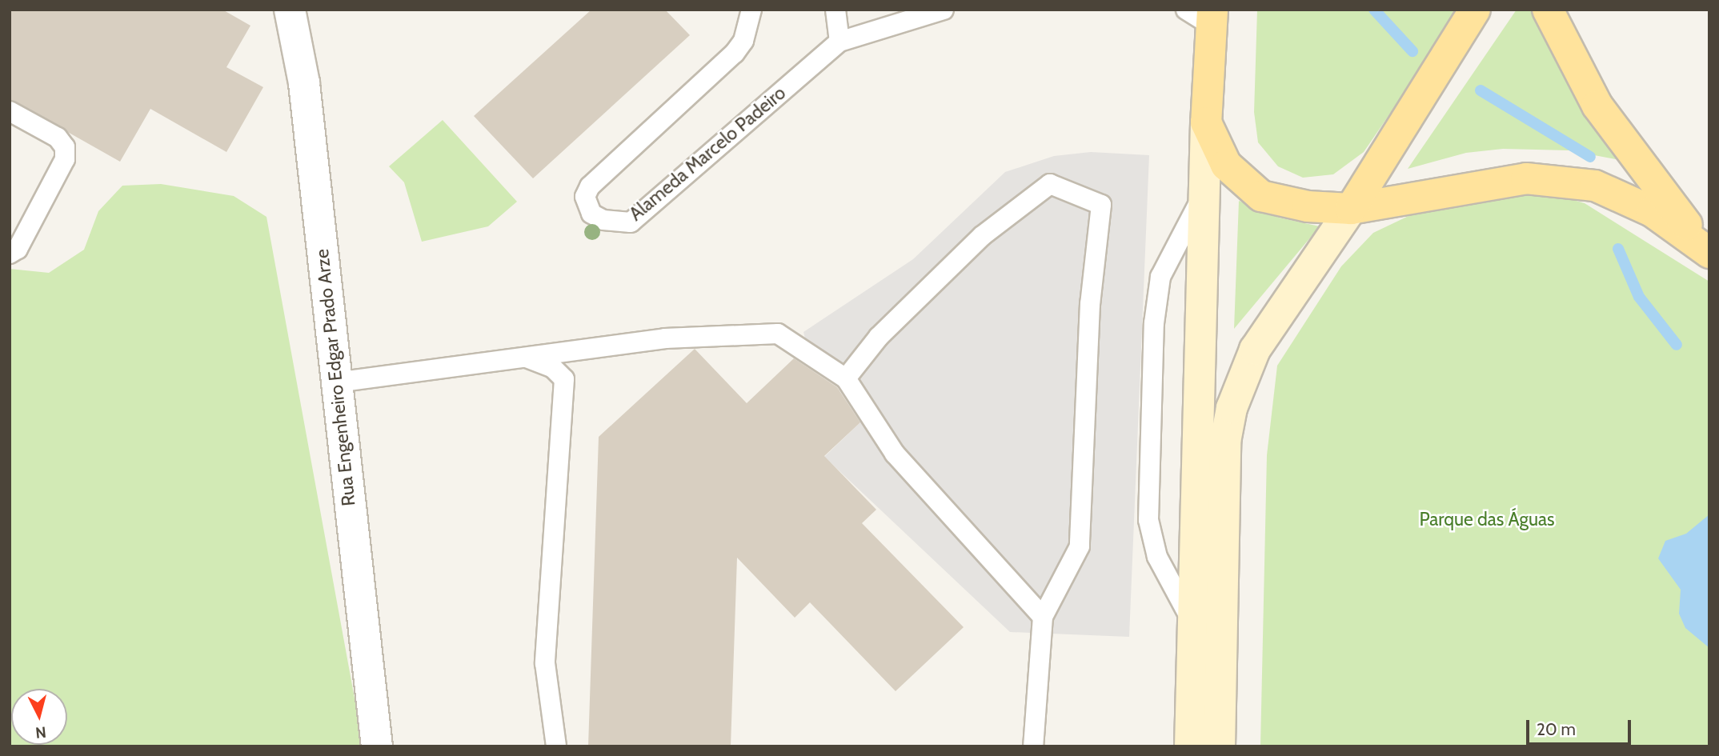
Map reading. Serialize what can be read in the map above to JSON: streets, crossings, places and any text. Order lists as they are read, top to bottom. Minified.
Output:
{"streets":{"street":["Rua Engenheiro Edgar Prado Arze"],"lane":["Alameda Marcelo Padeiro"]},"parks":["Parque das Águas"],"scale_bar":"20 m","north":"bottom"}
